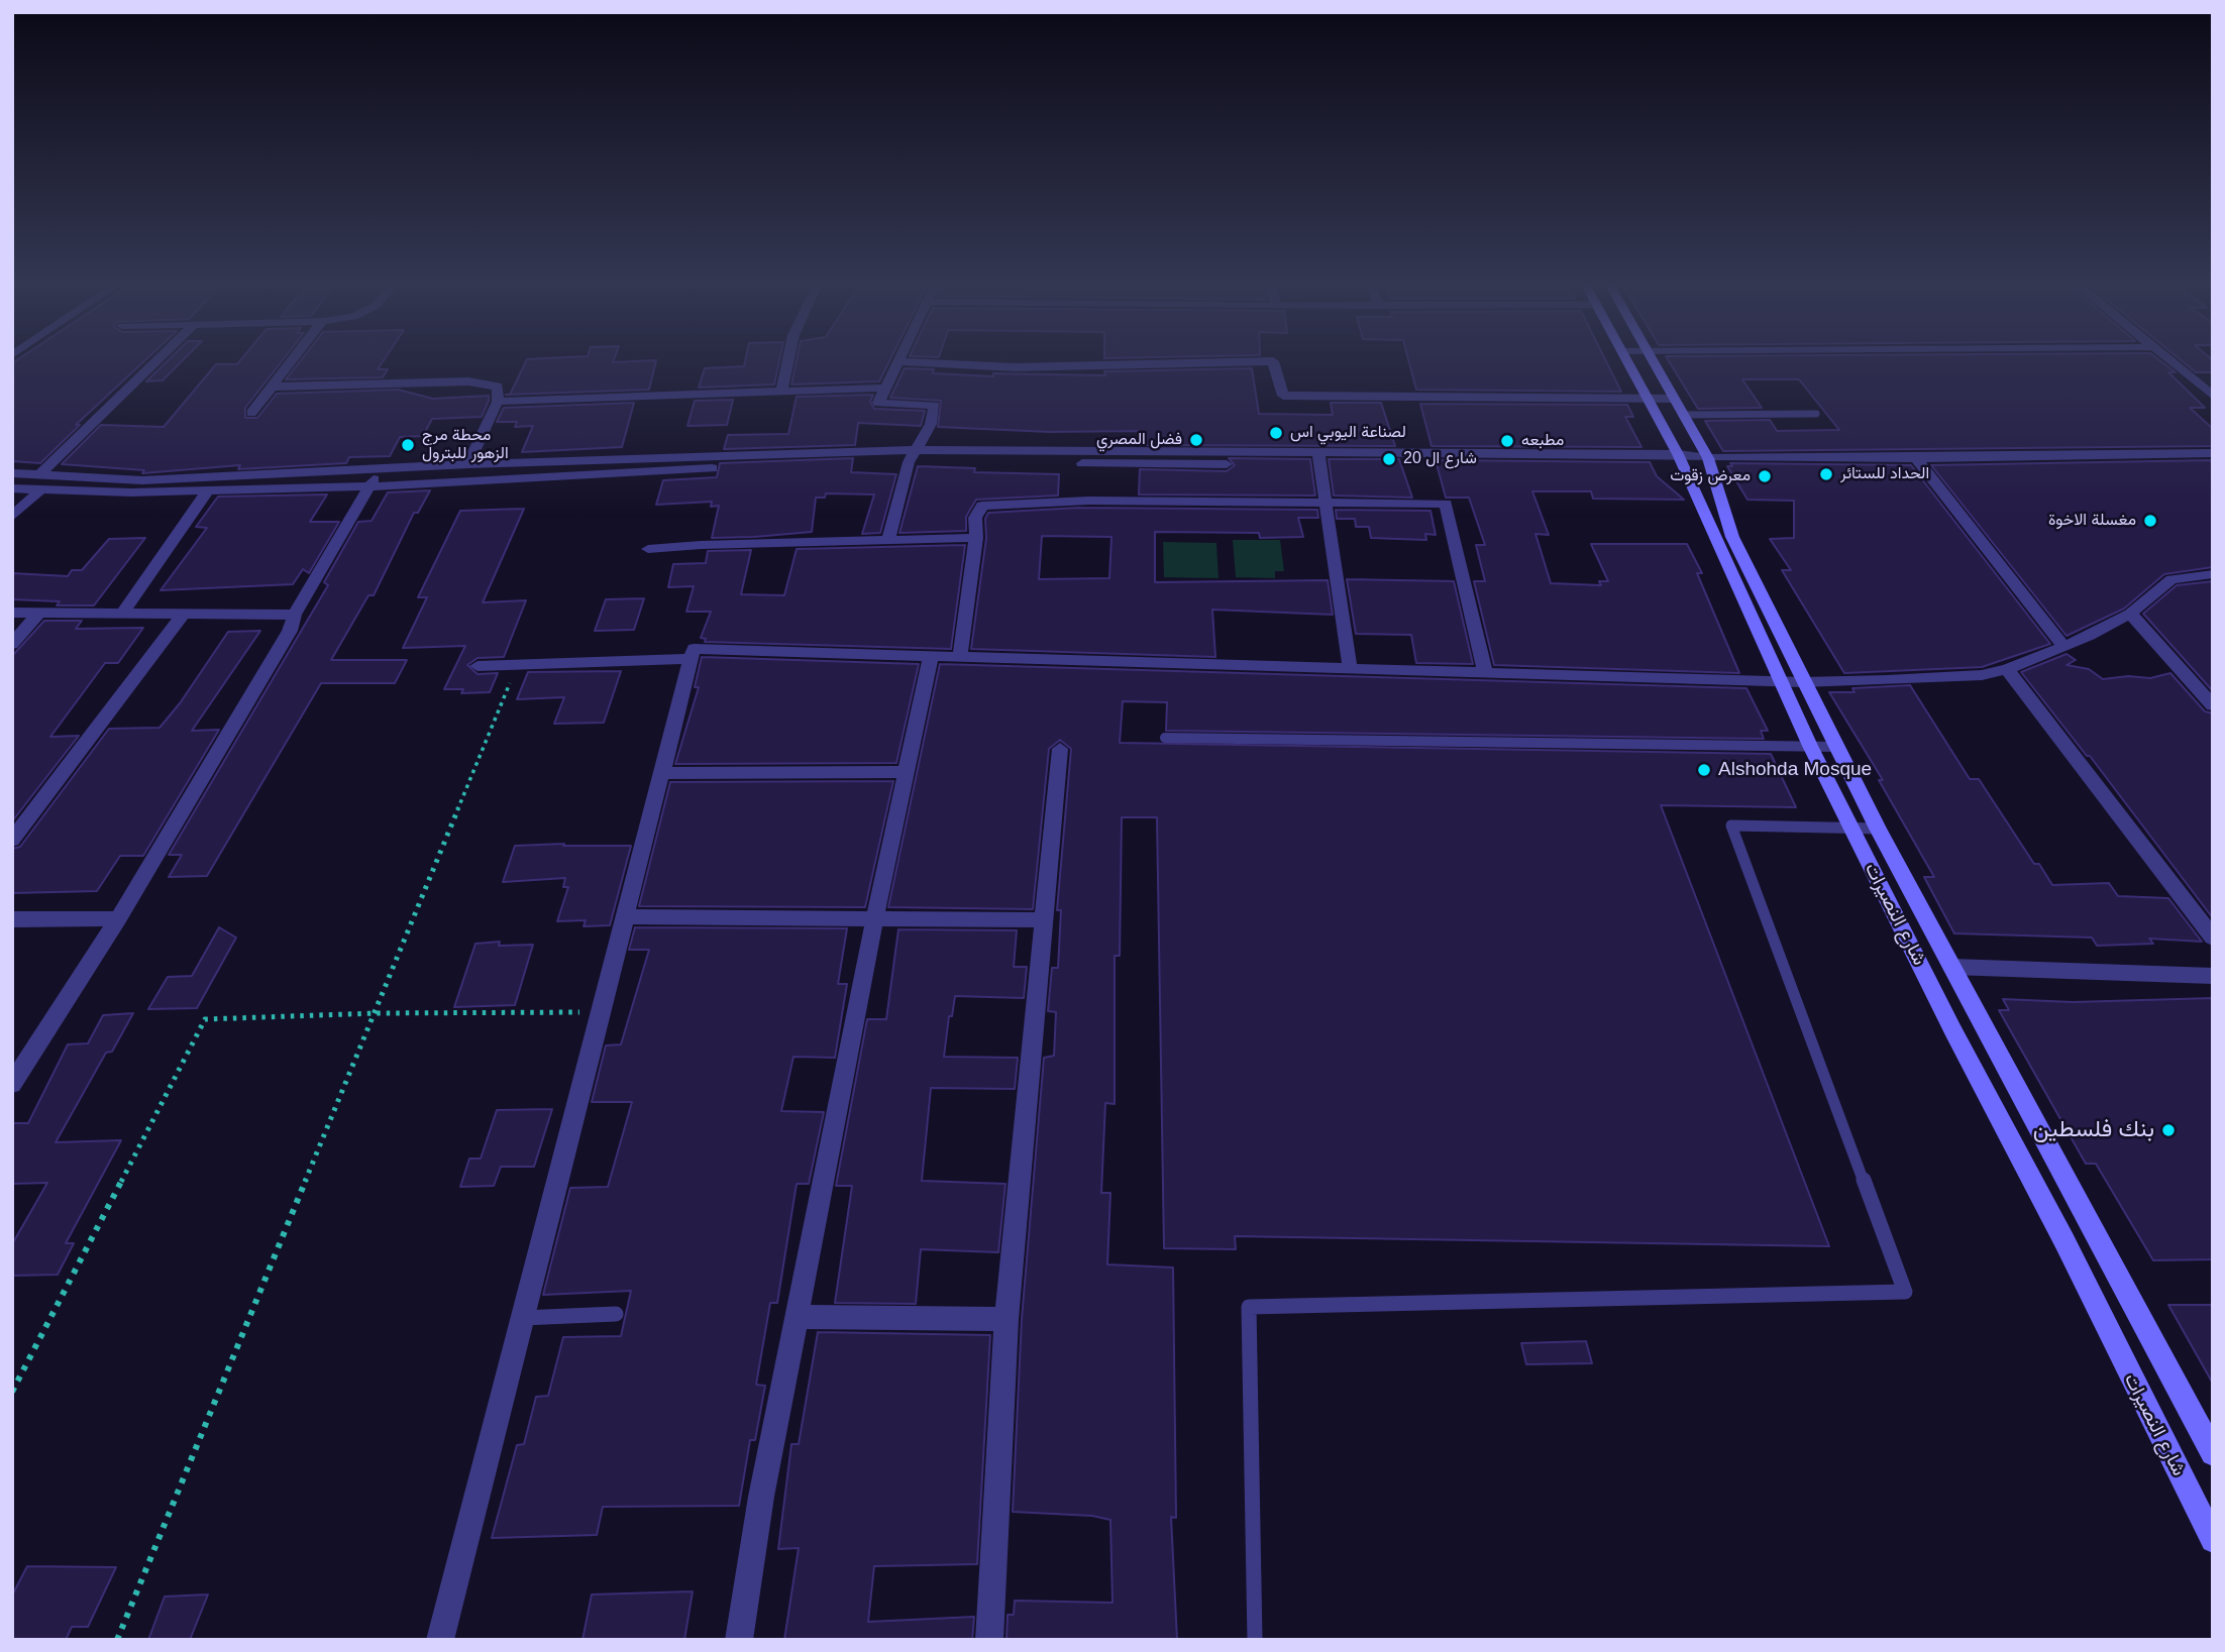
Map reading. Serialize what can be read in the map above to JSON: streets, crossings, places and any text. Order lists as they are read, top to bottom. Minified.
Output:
{"streets":{"main road":["شارع النصيرات"]},"places":["لصناعة اليوبي اس","فضل المصري","مطبعه","محطة مرج الزهور للبترول","شارع ال 20","الحداد للستائر","معرض زقوت","مغسلة الاخوة","Alshohda Mosque","بنك فلسطين"]}
